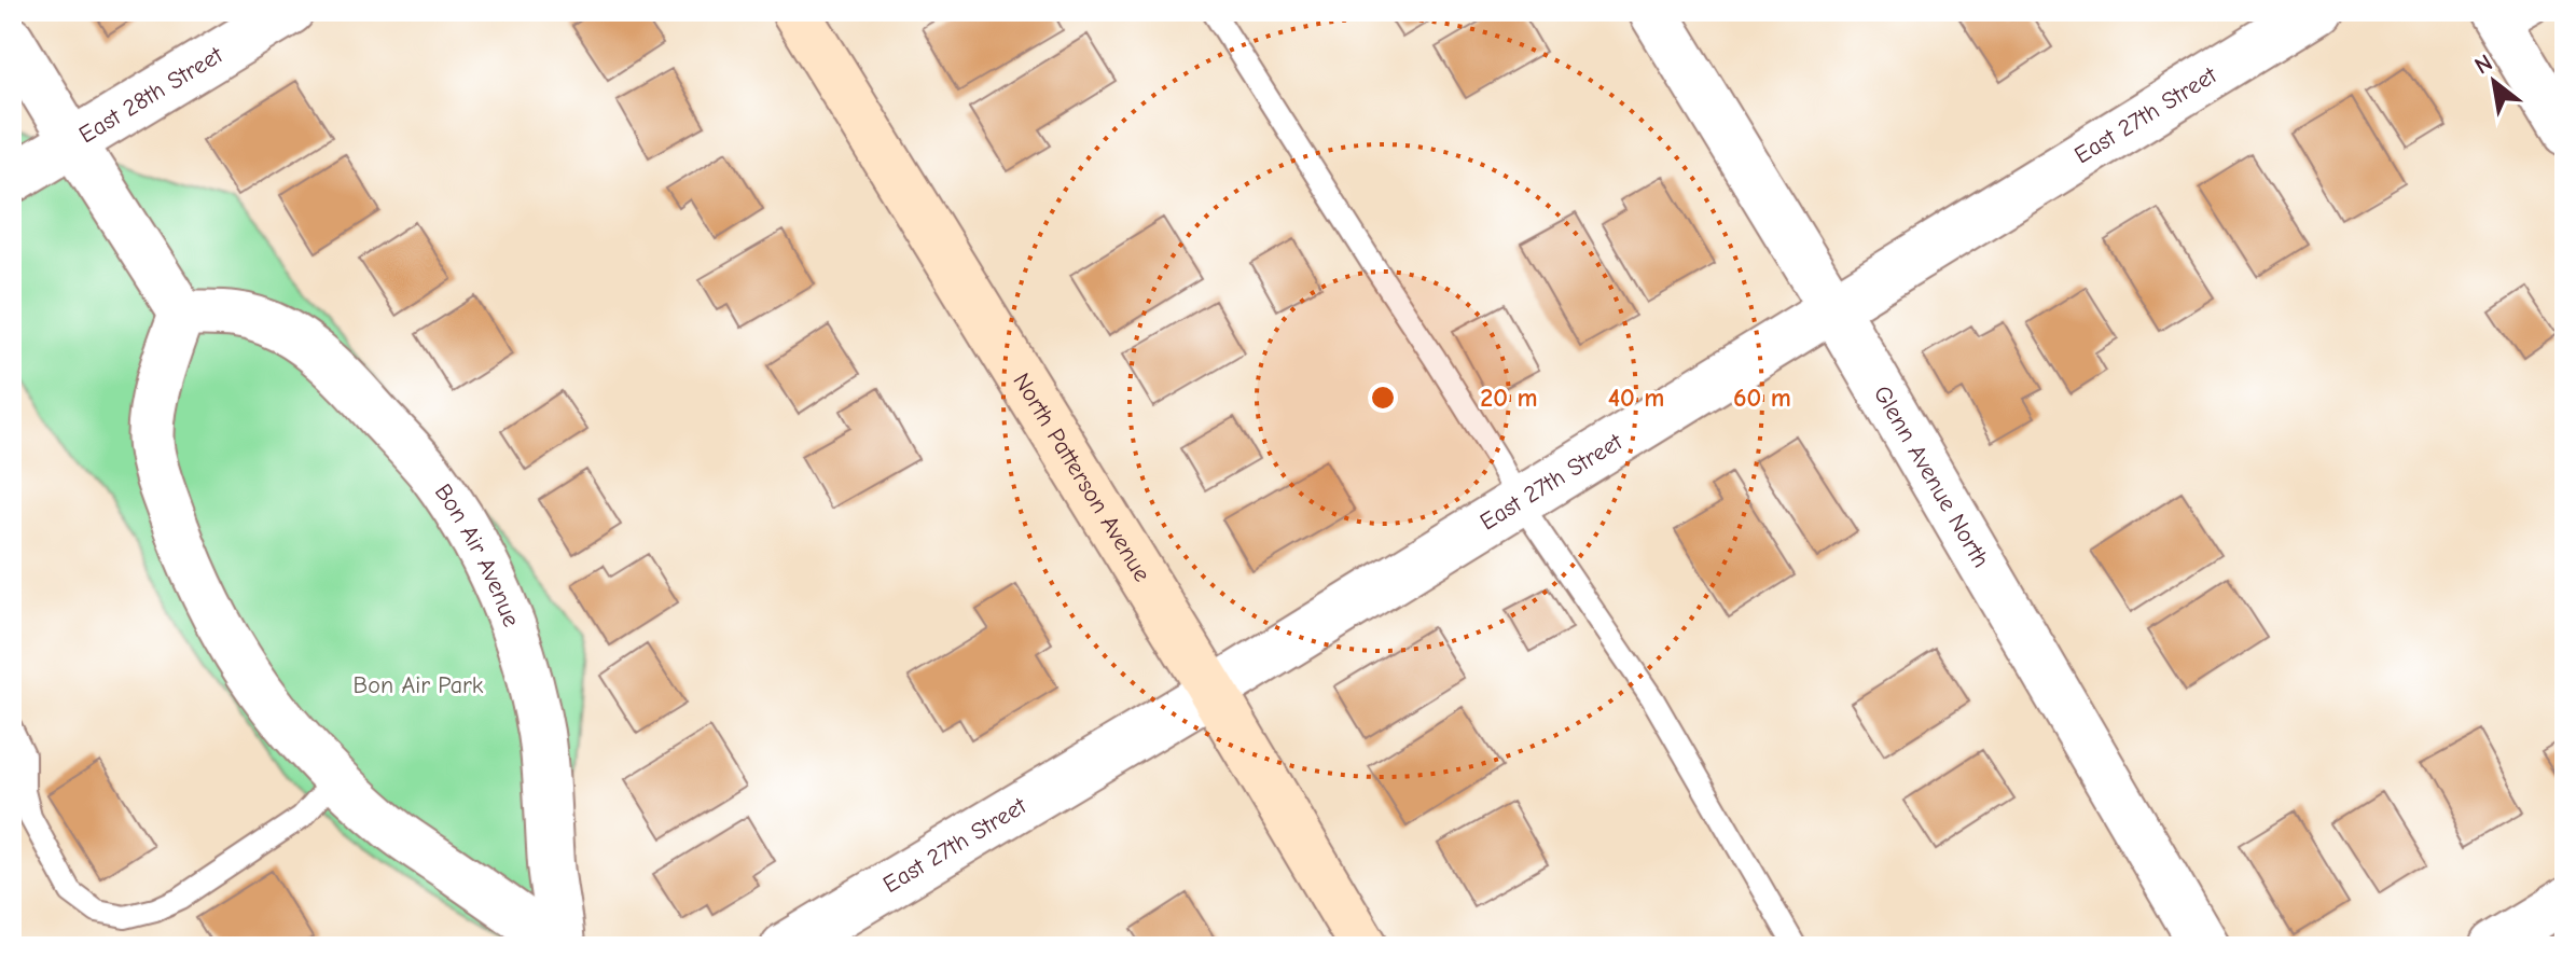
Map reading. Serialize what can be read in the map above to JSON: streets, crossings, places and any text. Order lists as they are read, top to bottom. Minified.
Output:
{"streets":{"main road":["North Patterson Avenue"],"street":["East 28th Street","East 27th Street","Glenn Avenue North","Bon Air Avenue"]},"crossings":[["East 27th Street","North Patterson Avenue"],["East 27th Street","Glenn Avenue North"]],"parks":["Bon Air Park"],"north":"top left","rings":["20 m","40 m","60 m"]}
